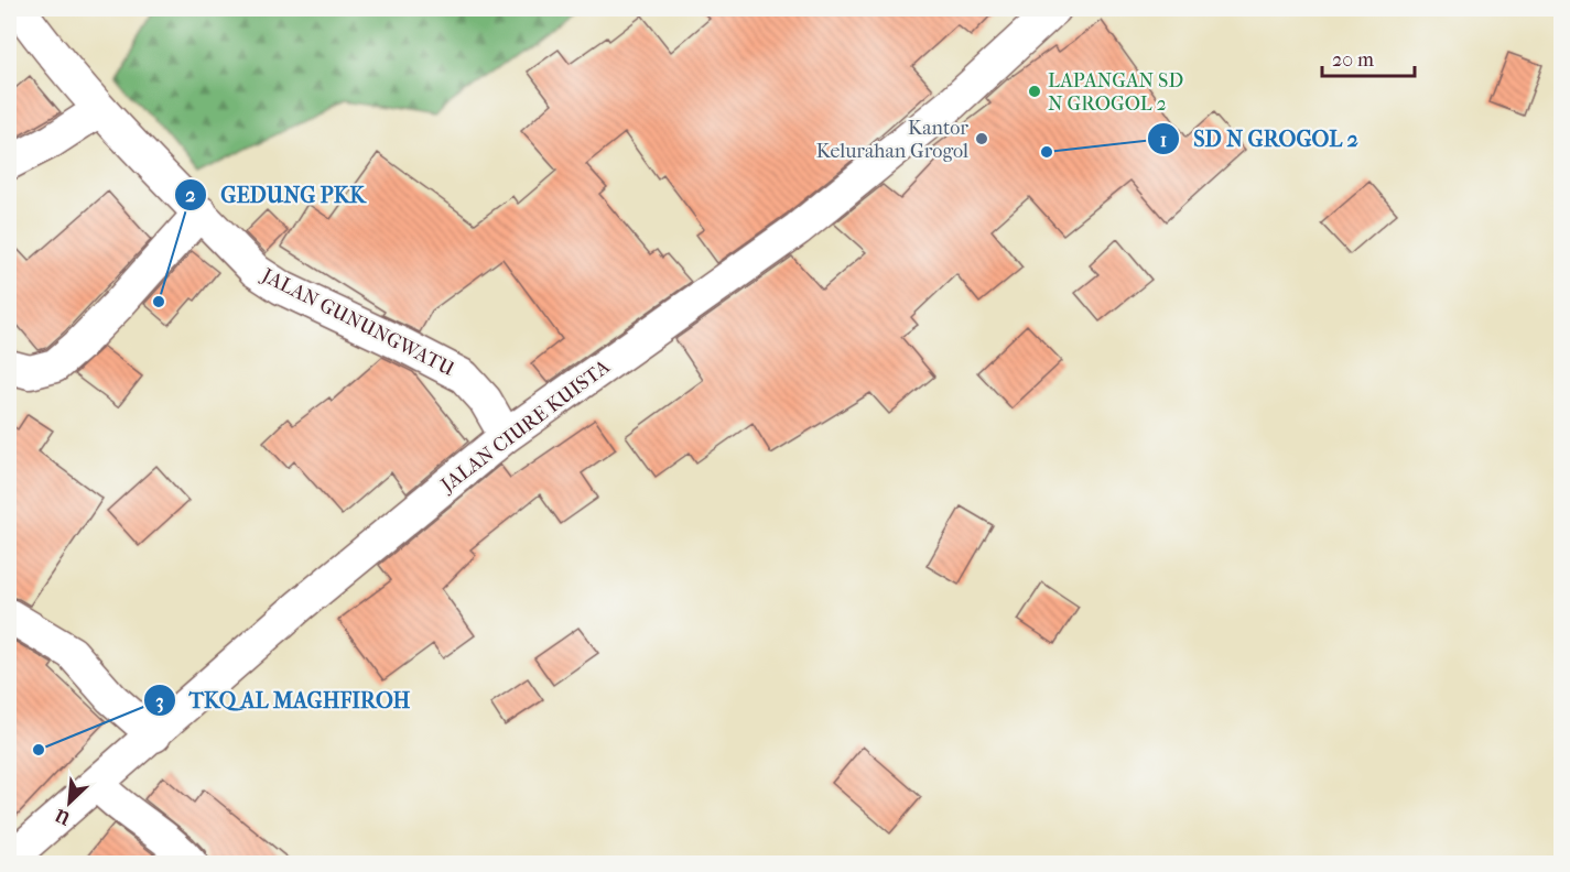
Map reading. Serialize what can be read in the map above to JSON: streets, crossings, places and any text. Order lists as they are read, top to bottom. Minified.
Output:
{"streets":{"street":["JALAN GUNUNGWATU","JALAN CIURE KUISTA"]},"crossings":[["JALAN GUNUNGWATU","JALAN CIURE KUISTA"]],"places":["LAPANGAN SD N GROGOL 2","Kantor Kelurahan Grogol","SD N GROGOL 2","GEDUNG PKK","TKQ AL MAGHFIROH"],"scale_bar":"20 m","north":"bottom left"}
